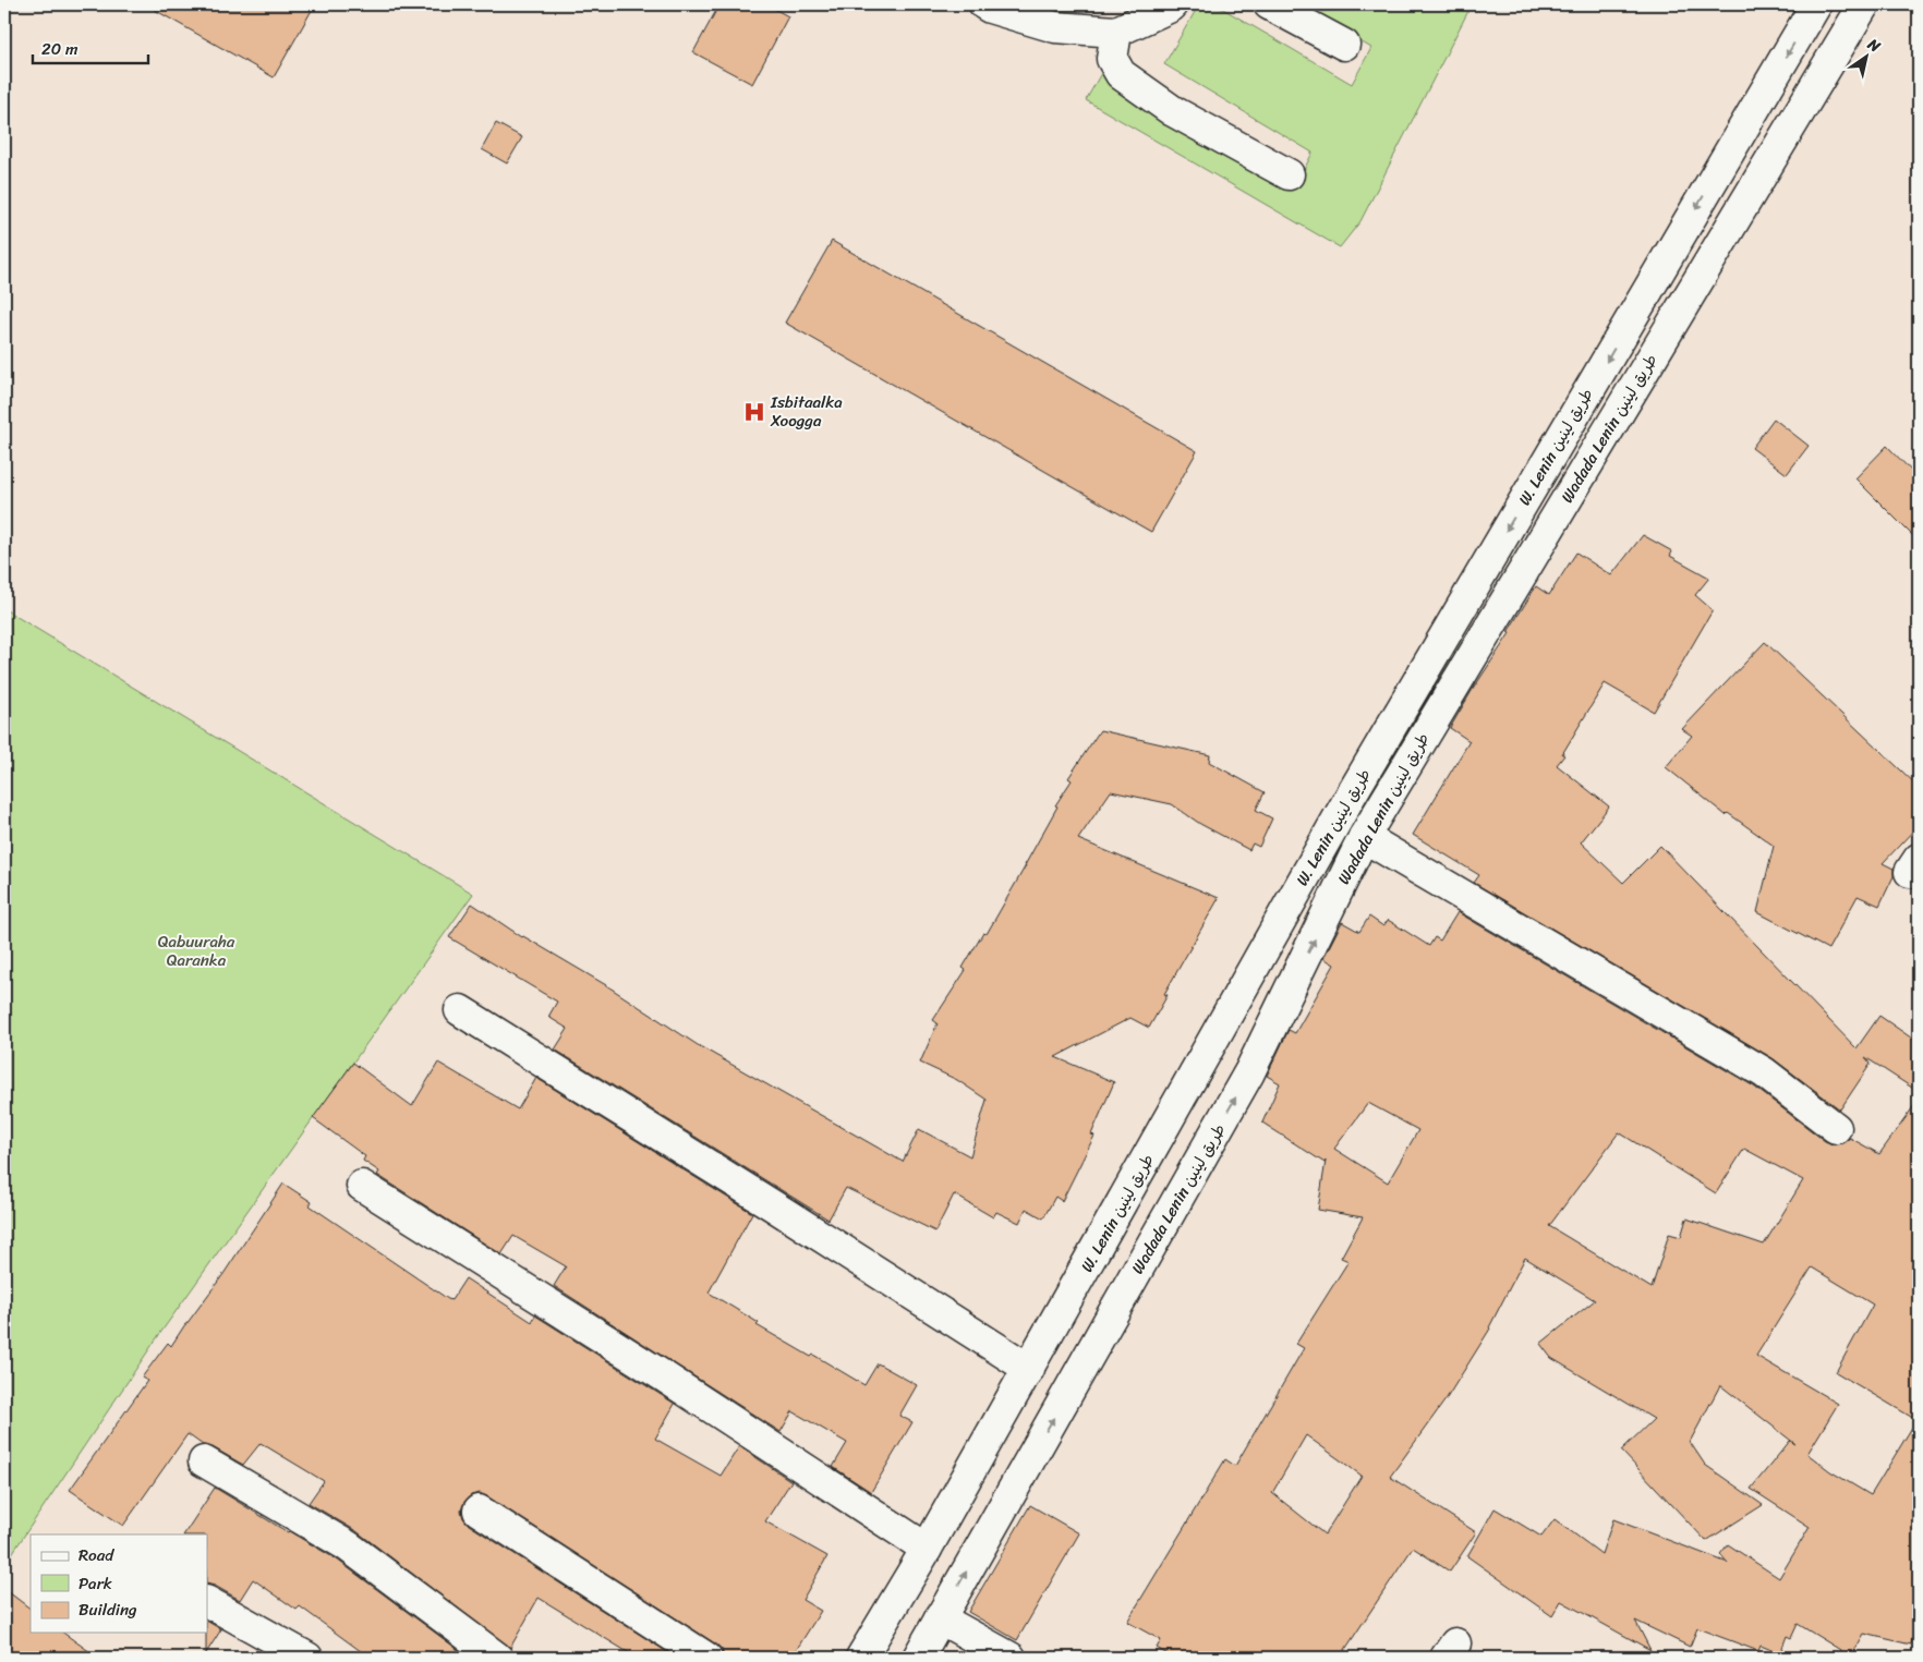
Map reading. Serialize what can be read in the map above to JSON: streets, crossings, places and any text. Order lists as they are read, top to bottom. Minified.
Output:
{"streets":{"main road":["Wadada Lenin طريق لينين","W. Lenin طريق لينين"]},"one_way":["Wadada Lenin طريق لينين","W. Lenin طريق لينين"],"parks":["Qabuuraha Qaranka"],"places":{"hospital":["Isbitaalka Xoogga"]},"legend":["Road","Park","Building"],"scale_bar":"20 m","north":"top right"}
